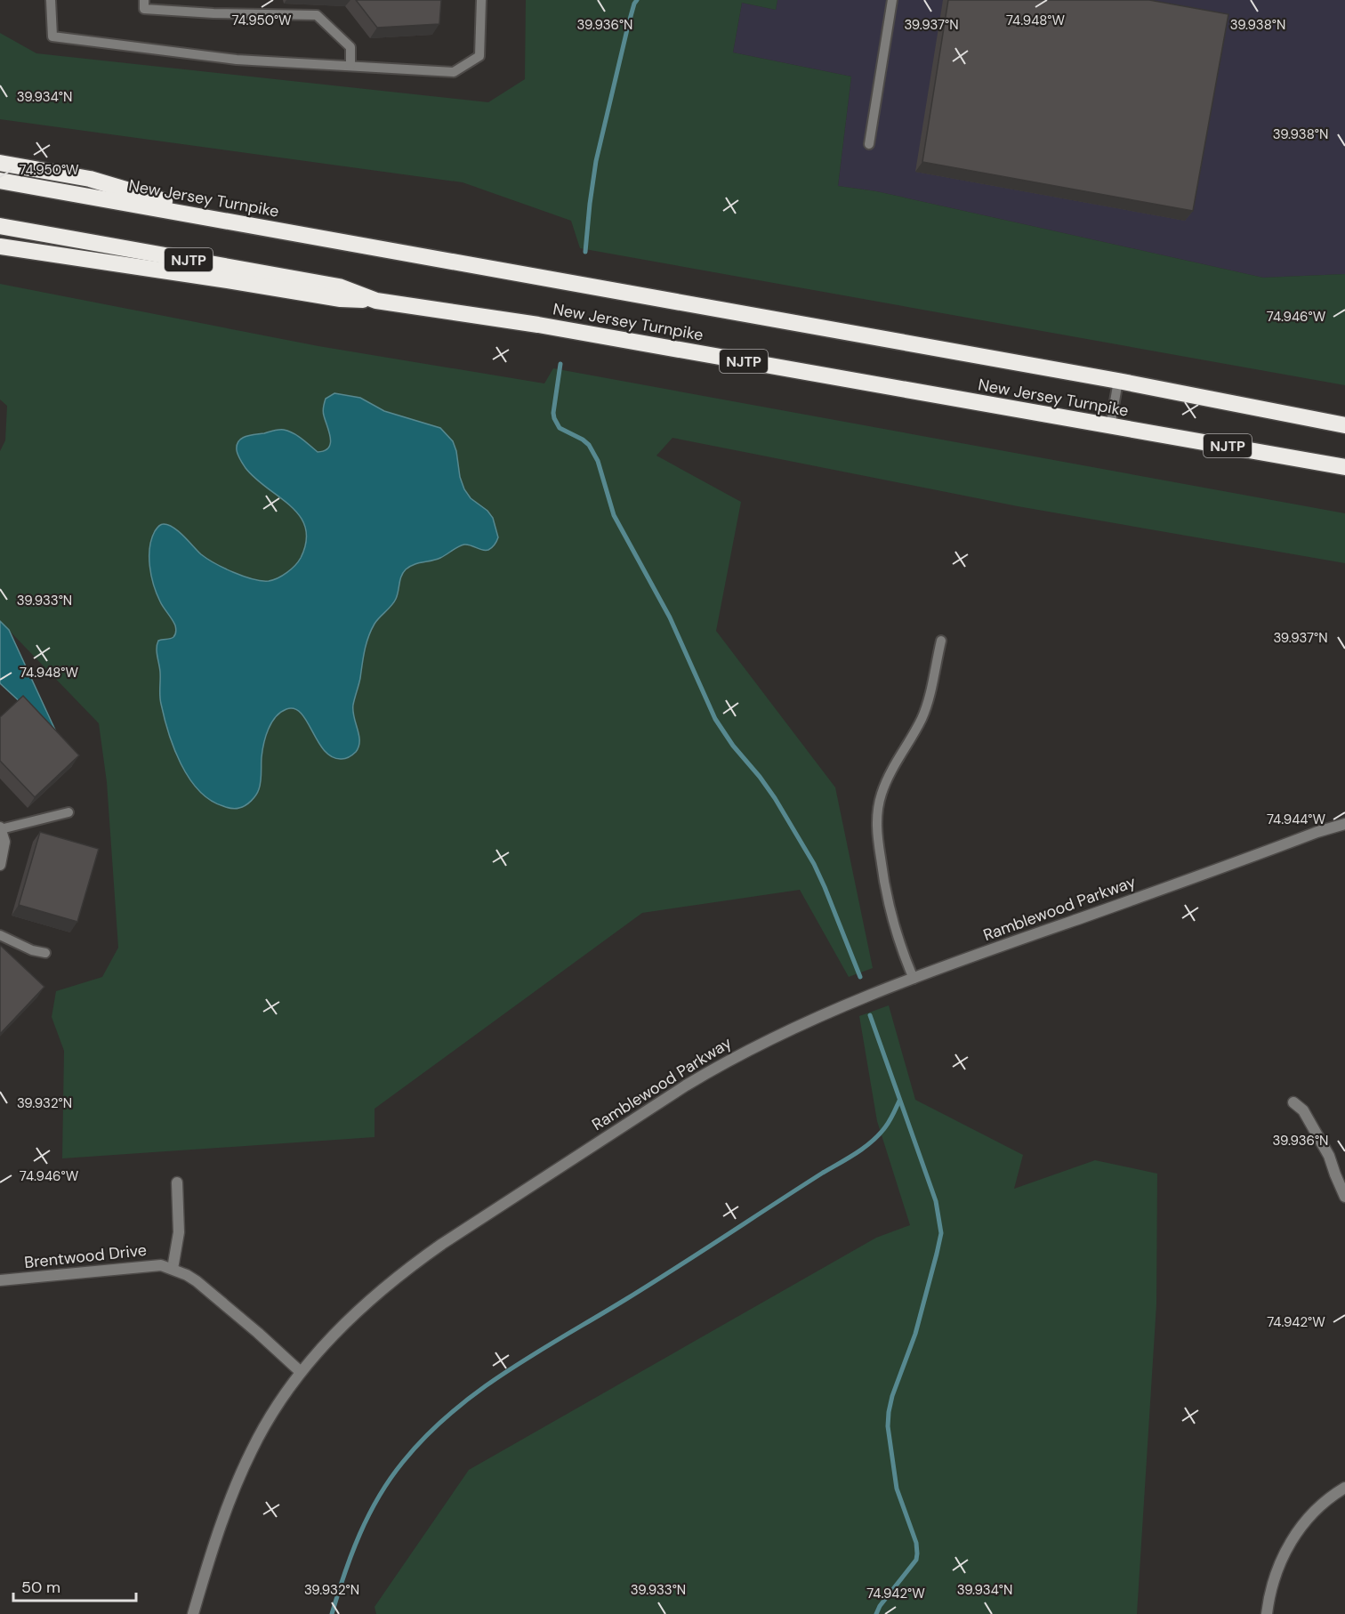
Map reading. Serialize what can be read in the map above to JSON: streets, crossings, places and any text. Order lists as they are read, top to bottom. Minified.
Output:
{"streets":{"highway":["New Jersey Turnpike","NJTP"],"street":["Ramblewood Parkway","Brentwood Drive"]},"scale_bar":"50 m","coordinates":["74.950°W","74.948°W","39.936°N","39.937°N","39.938°N","39.934°N","74.946°W","39.933°N","74.944°W","39.932°N","74.942°W"]}
